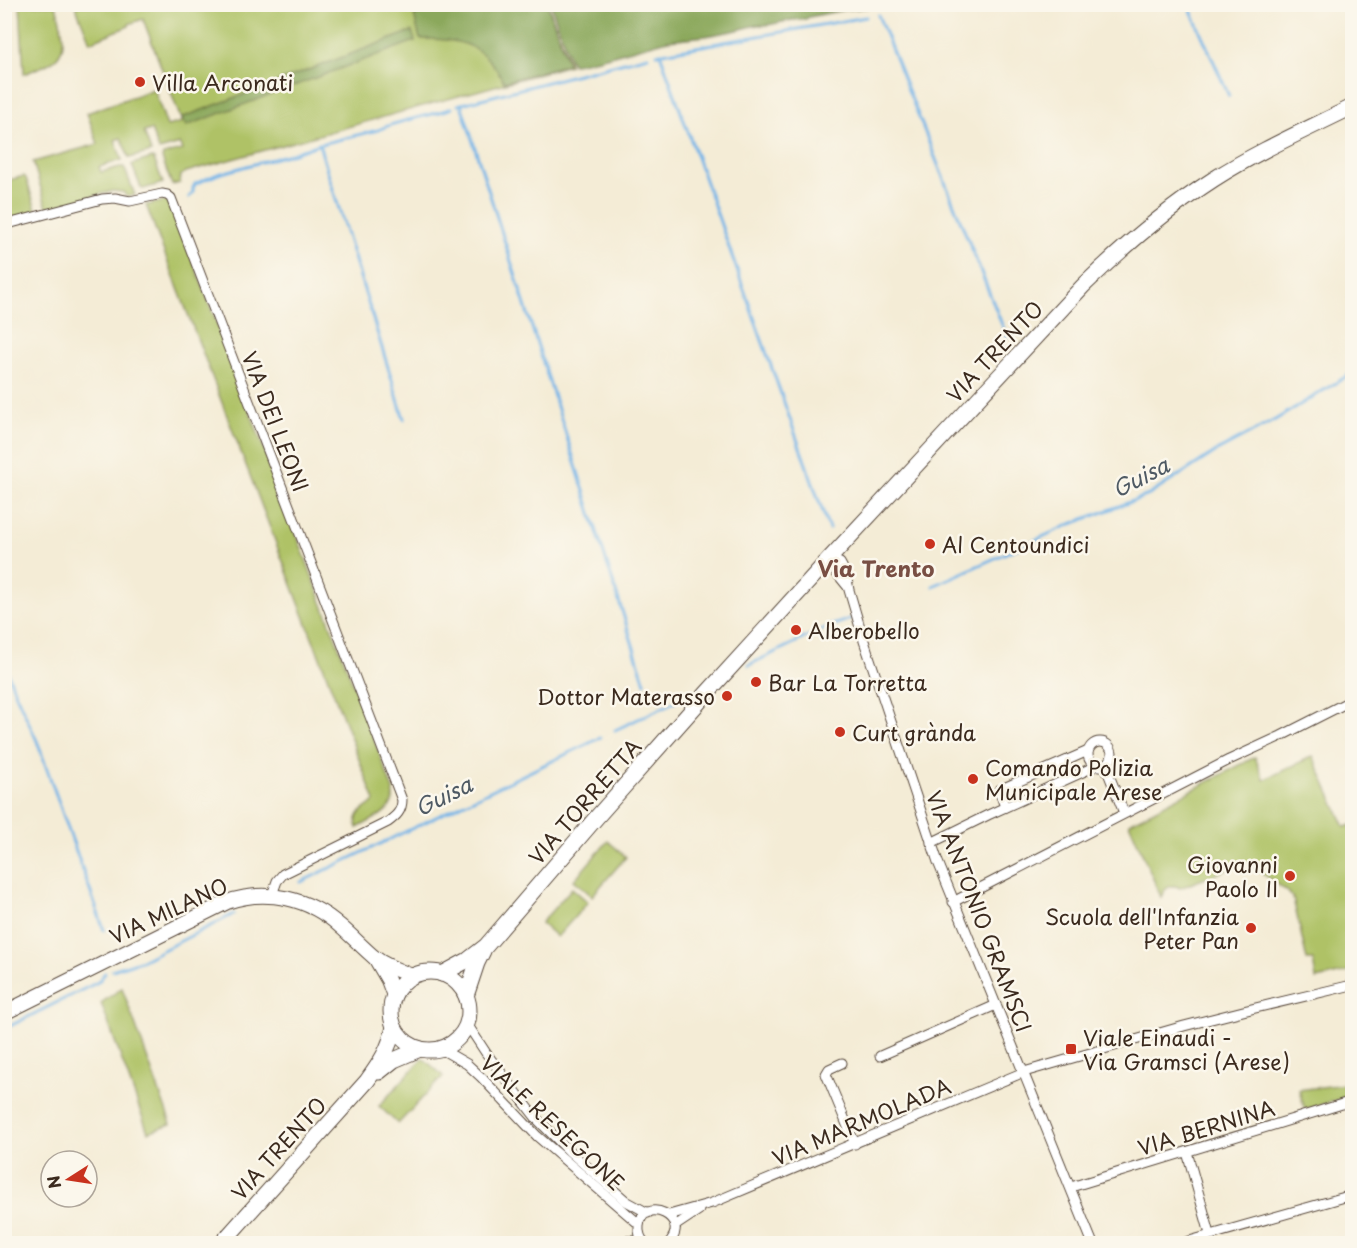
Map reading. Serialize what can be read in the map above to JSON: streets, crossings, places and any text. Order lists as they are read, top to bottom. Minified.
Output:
{"streets":{"main road":["VIA TRENTO","VIA TORRETTA"],"street":["VIA DEI LEONI","VIA MILANO","VIA ANTONIO GRAMSCI","VIA MARMOLADA","VIALE RESEGONE","VIA BERNINA"]},"crossings":[["VIA TRENTO","VIA TORRETTA"],["VIA TRENTO","VIA ANTONIO GRAMSCI"],["VIA DEI LEONI","VIA MILANO"],["VIA TORRETTA","VIALE RESEGONE"],["VIA ANTONIO GRAMSCI","VIA MARMOLADA"],["VIA ANTONIO GRAMSCI","VIA BERNINA"]],"districts":["Via Trento"],"water":["Guisa"],"places":{"other":["Villa Arconati","Al Centoundici","Alberobello","Bar La Torretta","Dottor Materasso","Curt grànda","Comando Polizia Municipale Arese","Giovanni Paolo II","Scuola dell'Infanzia Peter Pan"],"transit":["Viale Einaudi - Via Gramsci (Arese)"]},"north":"left"}
